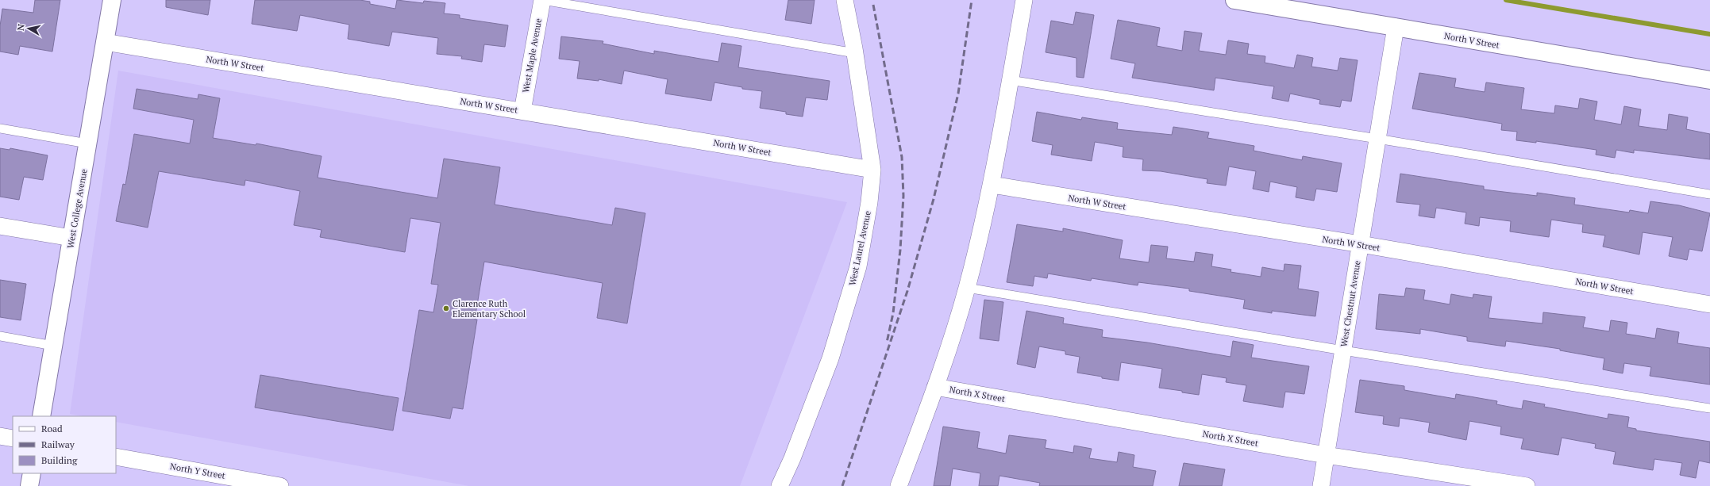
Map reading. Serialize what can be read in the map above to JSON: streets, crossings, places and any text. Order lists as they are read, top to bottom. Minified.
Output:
{"streets":{"street":["North V Street","West Maple Avenue","North W Street","West College Avenue","West Laurel Avenue","West Chestnut Avenue","North X Street","North Y Street"]},"crossings":[["North V Street","West Chestnut Avenue"],["West Maple Avenue","North W Street"],["North W Street","West College Avenue"],["North W Street","West Laurel Avenue"],["North W Street","West Chestnut Avenue"],["West Chestnut Avenue","North X Street"]],"places":["Clarence Ruth Elementary School"],"legend":["Road","Railway","Building"],"north":"left"}
